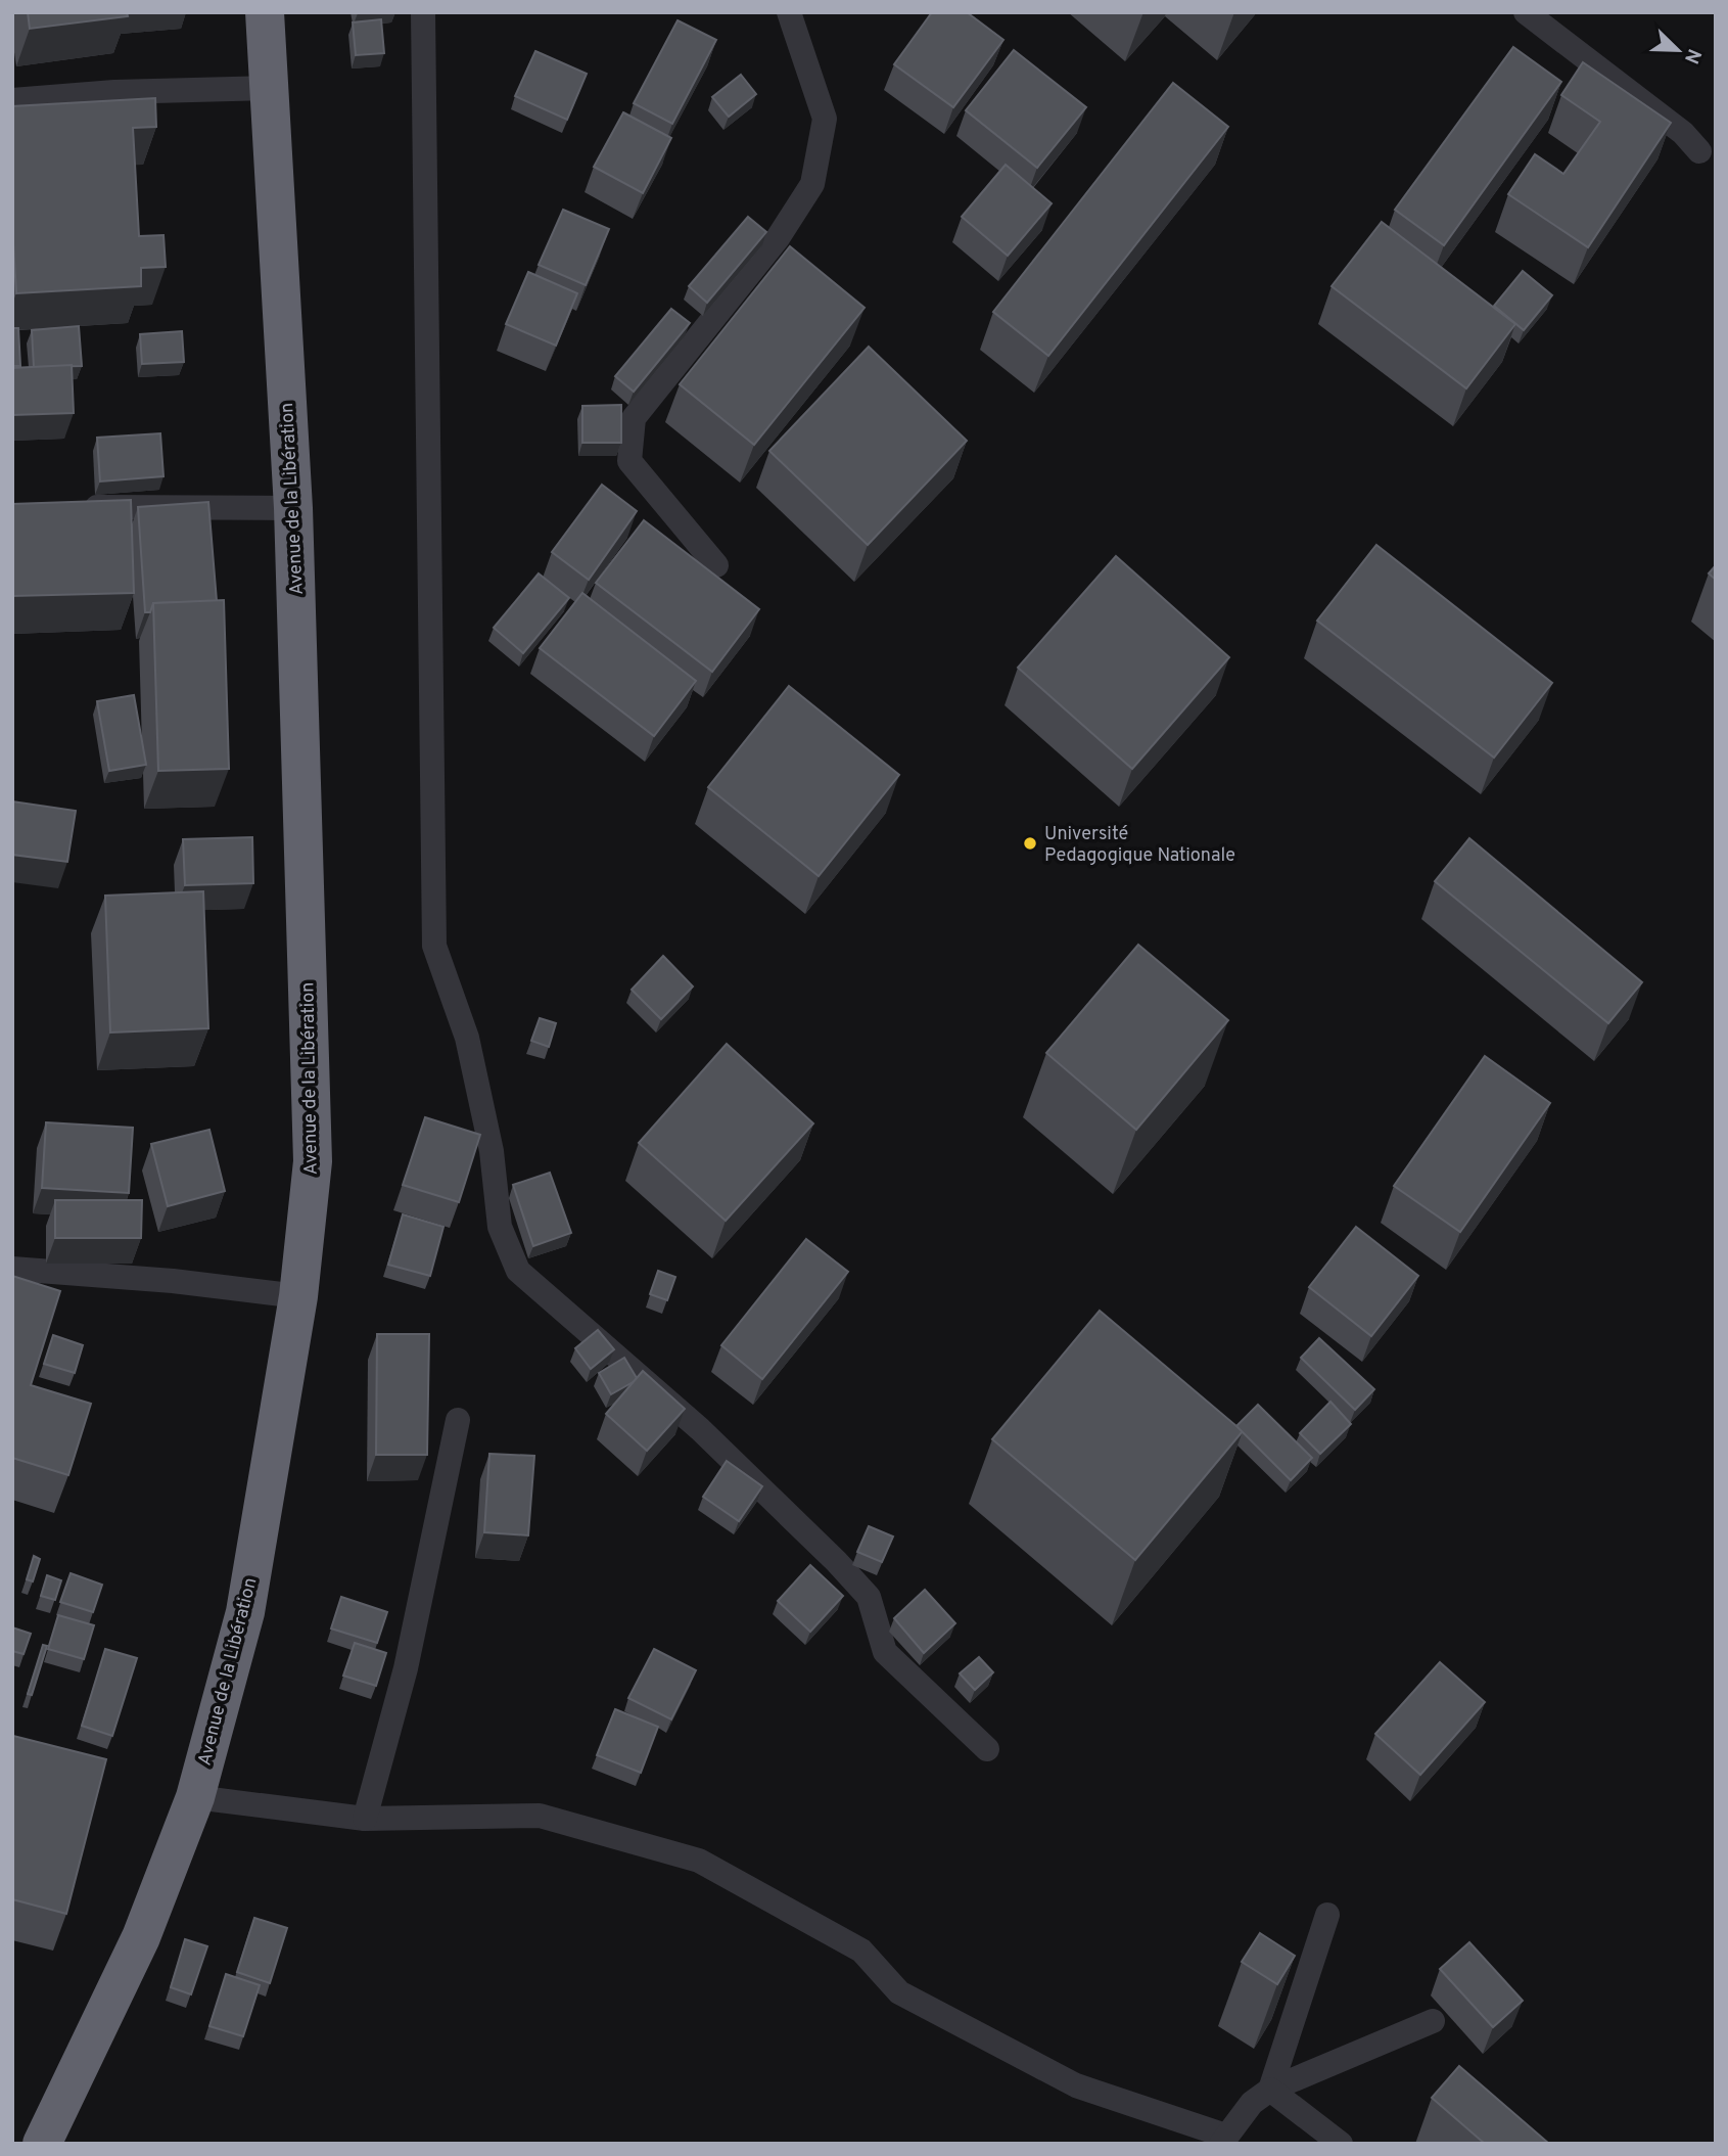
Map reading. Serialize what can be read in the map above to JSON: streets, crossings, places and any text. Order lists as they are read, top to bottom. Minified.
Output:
{"streets":{"highway":["Avenue de la Libération"]},"places":["Université Pedagogique Nationale"],"north":"bottom right"}
